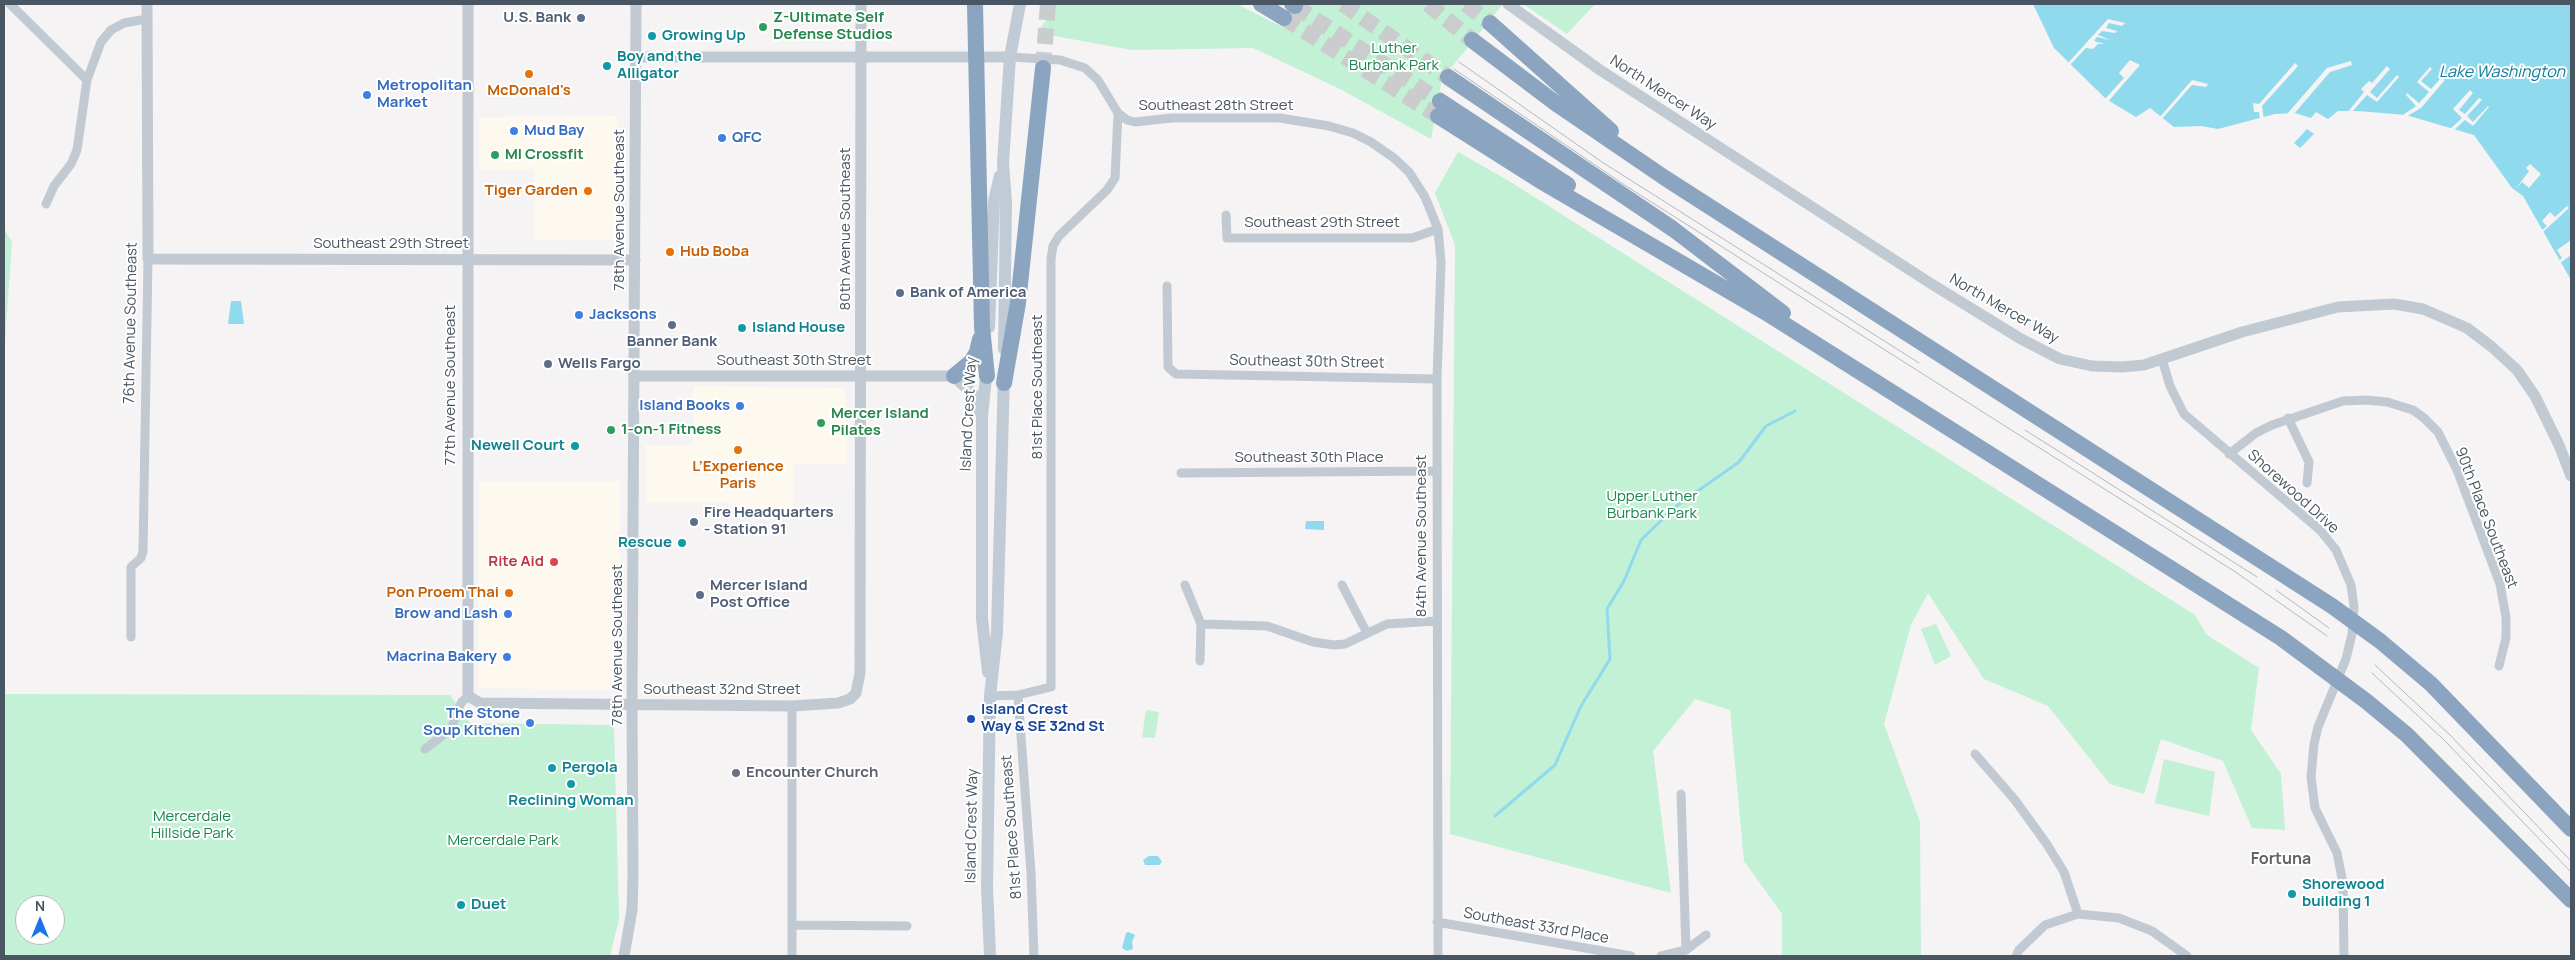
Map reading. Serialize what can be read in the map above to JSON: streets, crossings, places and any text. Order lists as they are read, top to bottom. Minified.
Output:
{"streets":{"main road":["Island Crest Way"],"street":["North Mercer Way","Southeast 28th Street","78th Avenue Southeast","Southeast 29th Street","80th Avenue Southeast","76th Avenue Southeast","Southeast 30th Street","77th Avenue Southeast","81st Place Southeast","Southeast 30th Place","Shorewood Drive","90th Place Southeast","84th Avenue Southeast","Southeast 32nd Street","Southeast 33rd Place"]},"crossings":[["North Mercer Way","Shorewood Drive"],["Southeast 28th Street","78th Avenue Southeast"],["Southeast 28th Street","80th Avenue Southeast"],["Southeast 28th Street","81st Place Southeast"],["Southeast 28th Street","Island Crest Way"],["Southeast 28th Street","84th Avenue Southeast"],["78th Avenue Southeast","Southeast 29th Street"],["78th Avenue Southeast","Southeast 30th Street"],["78th Avenue Southeast","Southeast 32nd Street"],["Southeast 29th Street","76th Avenue Southeast"],["Southeast 29th Street","77th Avenue Southeast"],["Southeast 29th Street","84th Avenue Southeast"],["80th Avenue Southeast","Southeast 30th Street"],["80th Avenue Southeast","Southeast 32nd Street"],["Southeast 30th Street","84th Avenue Southeast"],["77th Avenue Southeast","Southeast 32nd Street"],["Southeast 30th Place","84th Avenue Southeast"],["Shorewood Drive","90th Place Southeast"],["84th Avenue Southeast","Southeast 33rd Place"]],"districts":["Fortuna"],"water":["Lake Washington"],"parks":["Luther Burbank Park","Upper Luther Burbank Park","Mercerdale Hillside Park","Mercerdale Park"],"places":["U.S. Bank","Z-Ultimate Self Defense Studios","Growing Up","Boy and the Alligator","McDonald's","Metropolitan Market","Mud Bay","QFC","MI Crossfit","Tiger Garden","Hub Boba","Bank of America","Jacksons","Banner Bank","Island House","Wells Fargo","Island Books","Mercer Island Pilates","1-on-1 Fitness","Newell Court","L’Experience Paris","Fire Headquarters - Station 91","Rescue","Rite Aid","Pon Proem Thai","Mercer Island Post Office","Brow and Lash","Macrina Bakery","Island Crest Way & SE 32nd St","The Stone Soup Kitchen","Pergola","Encounter Church","Reclining Woman","Shorewood building 1","Duet"],"north":"top"}
